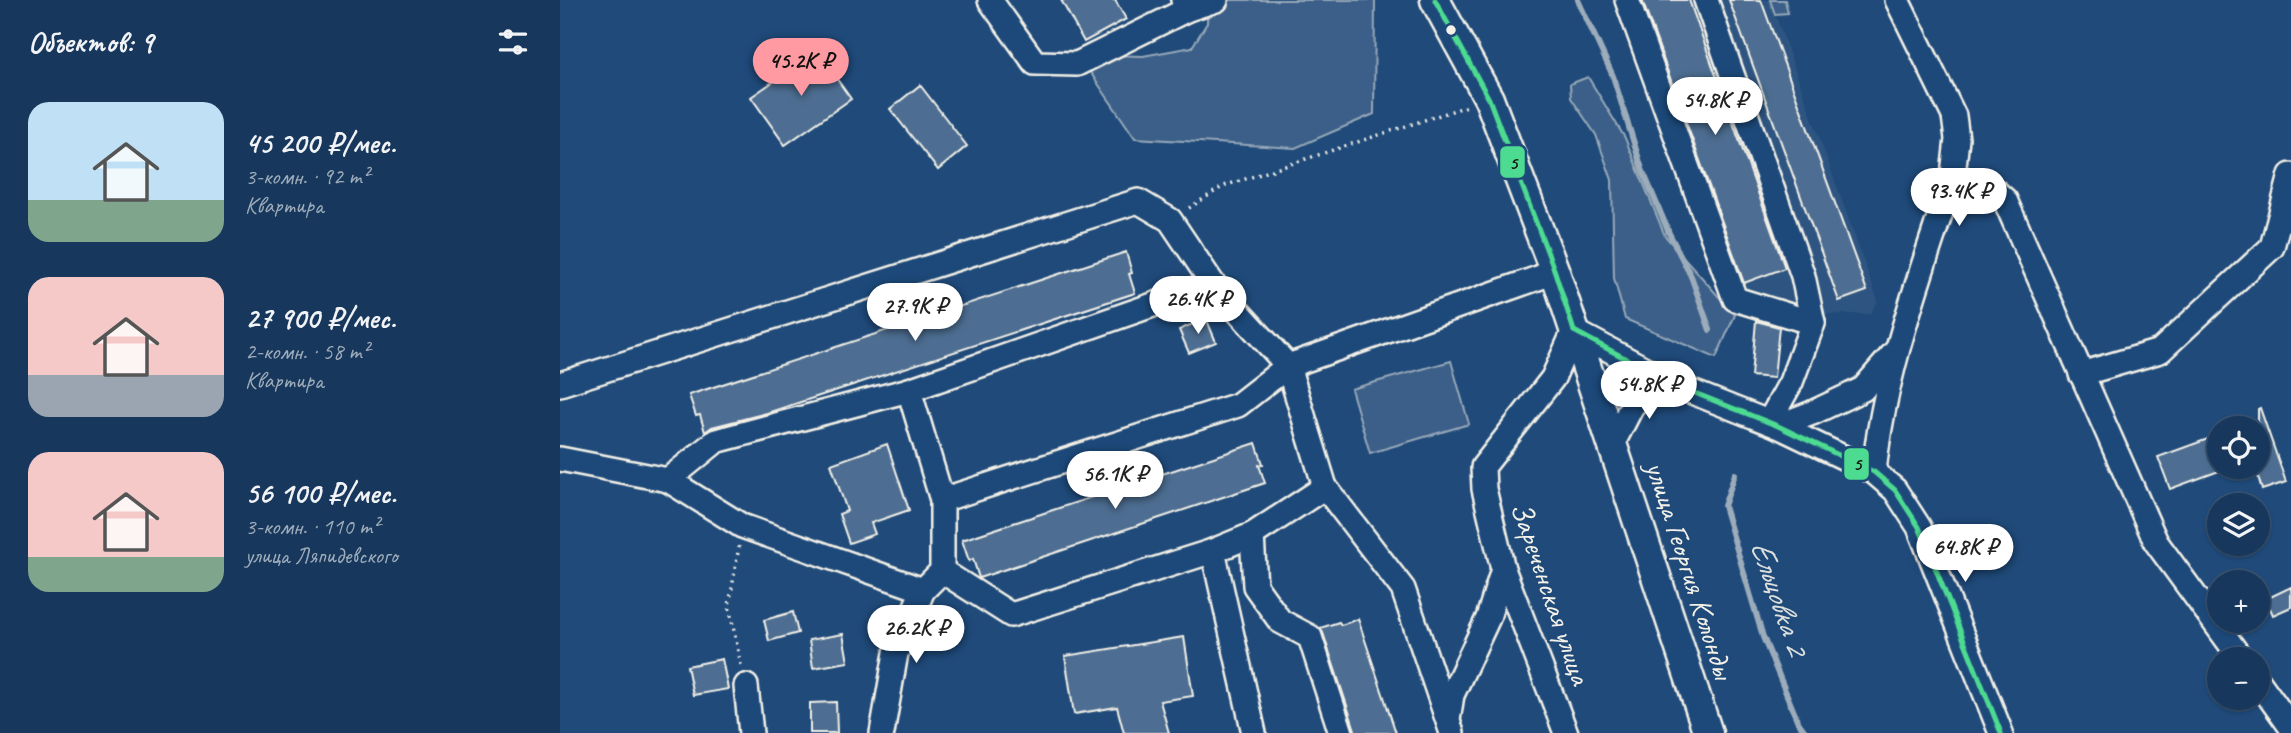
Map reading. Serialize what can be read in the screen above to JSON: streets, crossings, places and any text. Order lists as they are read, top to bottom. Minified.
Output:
{"streets":{"main road":["улица Георгия Колонды"],"street":["Зареченская улица"]},"crossings":[["улица Георгия Колонды","Зареченская улица"]],"water":["Ельцовка 2"],"lines":["transit line 5"],"page":{"heading":"Объектов: 9","price":["45.2K ₽","54.8K ₽","93.4K ₽","26.4K ₽","27.9K ₽","54.8K ₽","56.1K ₽","64.8K ₽","26.2K ₽"],"list":[{"name":"45 200 ₽/мес.","note":"3-комн. · 92 m² · Квартира"},{"name":"27 900 ₽/мес.","note":"2-комн. · 58 m² · Квартира"},{"name":"56 100 ₽/мес.","note":"3-комн. · 110 m² · улица Ляпидевского"}],"map_buttons":["+","−"]}}
